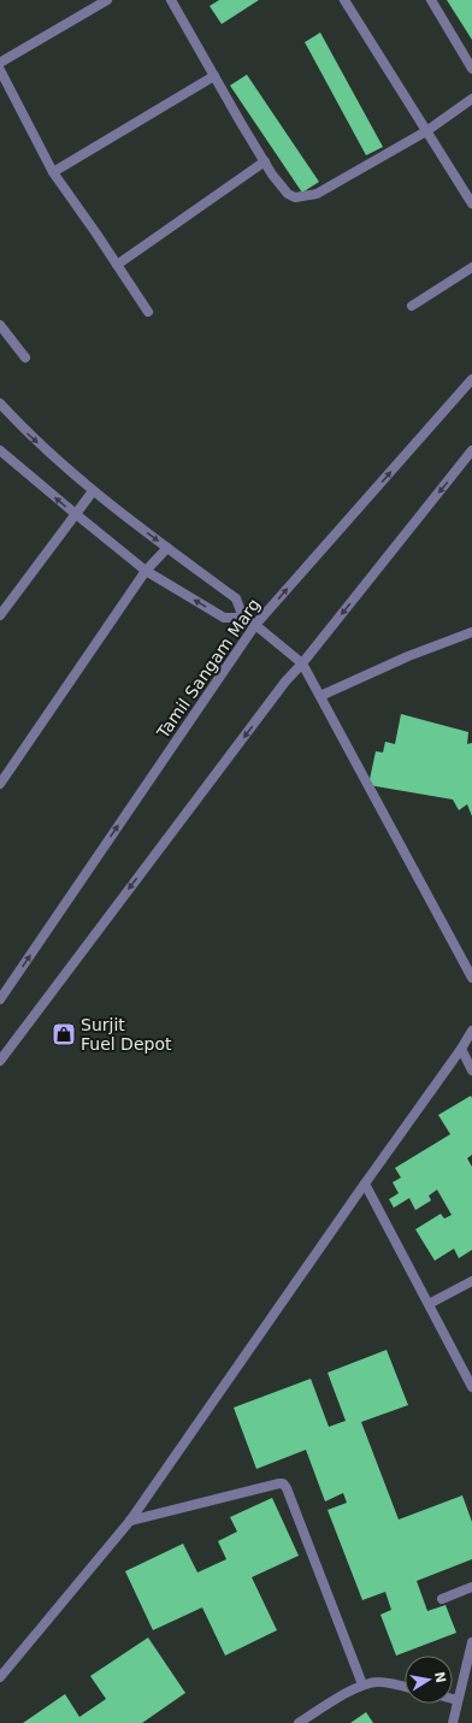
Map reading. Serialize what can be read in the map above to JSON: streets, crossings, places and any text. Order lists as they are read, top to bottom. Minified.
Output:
{"streets":{"street":["Tamil Sangam Marg"]},"places":{"shop":["Surjit Fuel Depot"]},"north":"right"}
